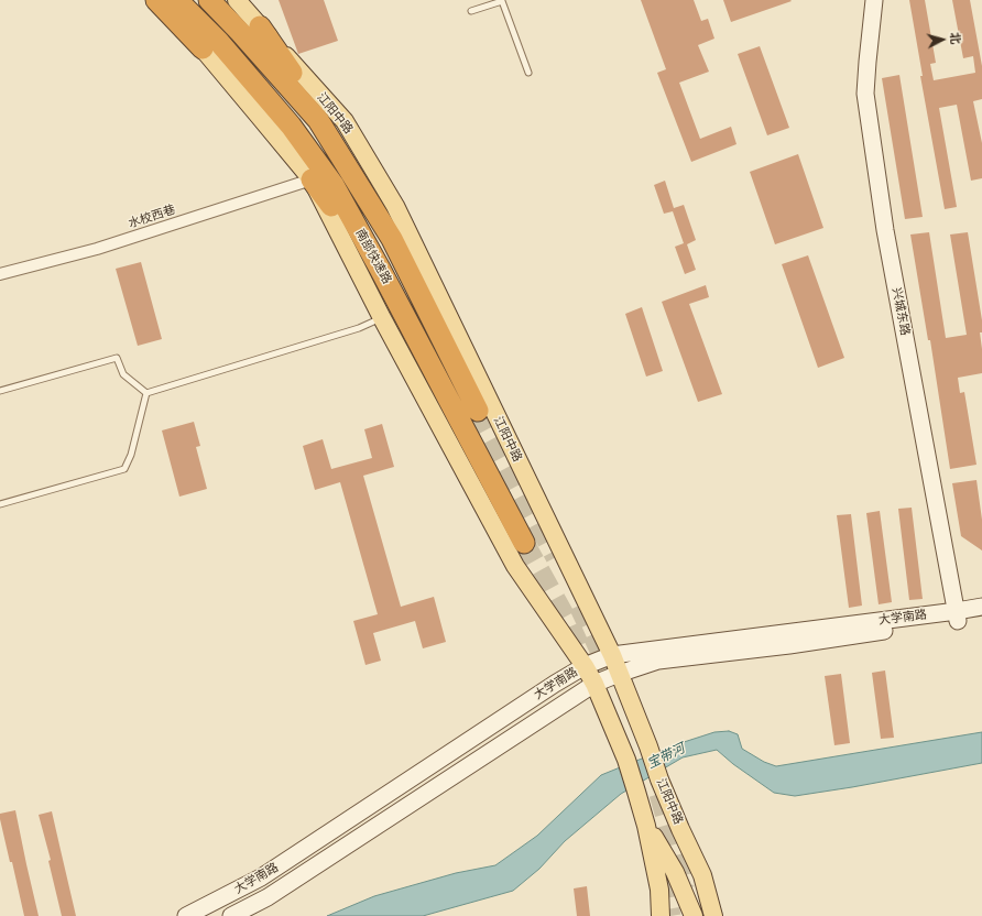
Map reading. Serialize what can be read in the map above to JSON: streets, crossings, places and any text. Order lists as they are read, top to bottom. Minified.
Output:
{"streets":{"highway":["南部快速路"],"main road":["江阳中路"],"street":["水校西巷","兴城东路","大学南路"]},"crossings":[["江阳中路","大学南路"],["兴城东路","大学南路"]],"water":["宝带河"],"north":"right"}
